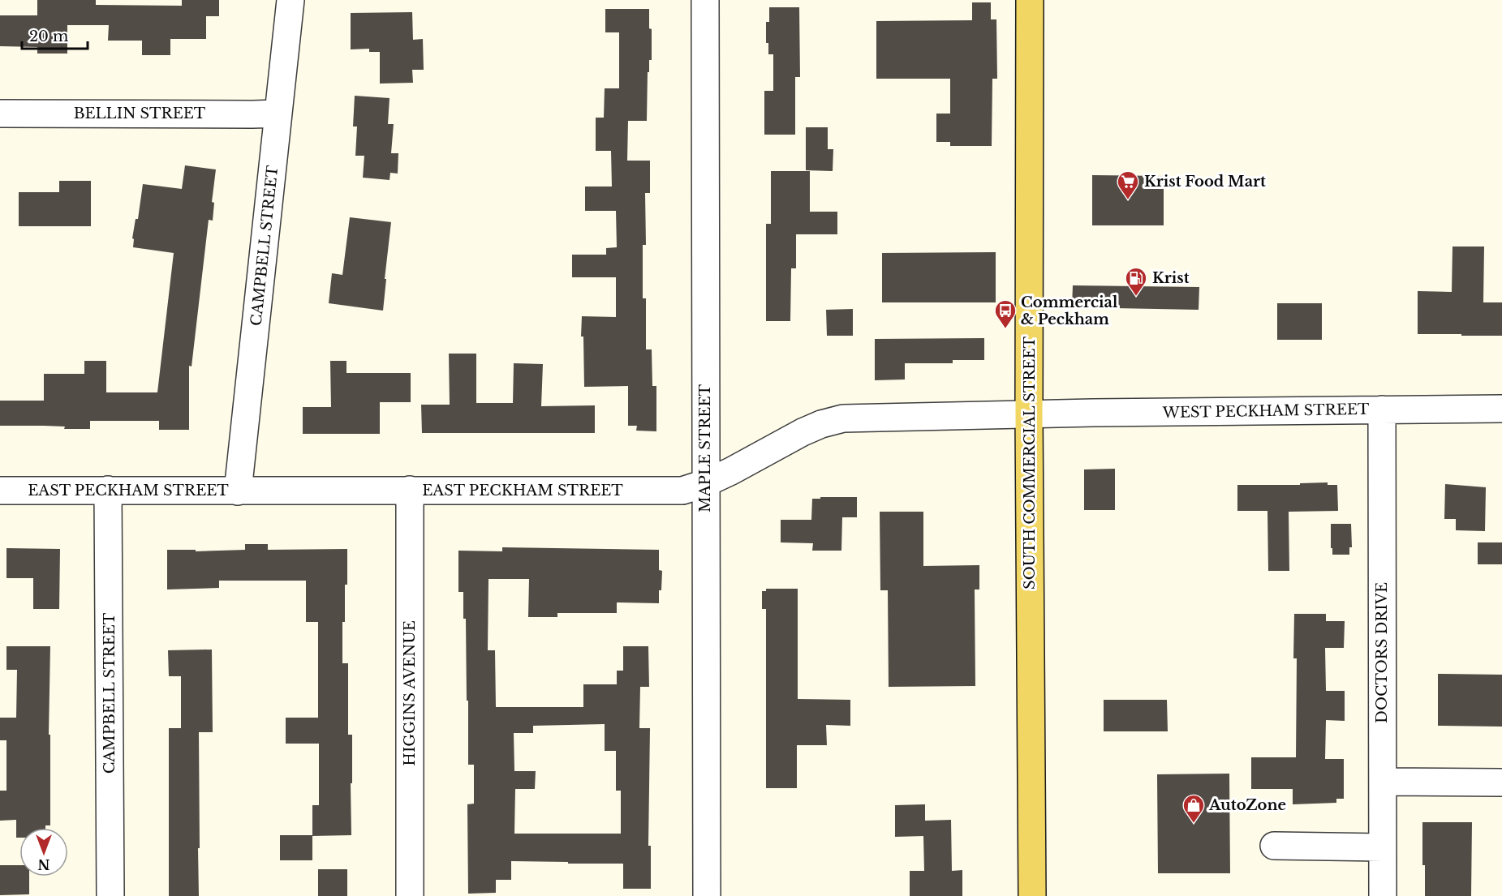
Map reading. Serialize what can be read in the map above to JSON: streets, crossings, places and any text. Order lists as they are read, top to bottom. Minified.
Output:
{"streets":{"main road":["SOUTH COMMERCIAL STREET"],"street":["BELLIN STREET","CAMPBELL STREET","WEST PECKHAM STREET","MAPLE STREET","EAST PECKHAM STREET","DOCTORS DRIVE","HIGGINS AVENUE"]},"crossings":[["BELLIN STREET","CAMPBELL STREET"],["CAMPBELL STREET","EAST PECKHAM STREET"],["WEST PECKHAM STREET","SOUTH COMMERCIAL STREET"],["WEST PECKHAM STREET","EAST PECKHAM STREET"],["WEST PECKHAM STREET","DOCTORS DRIVE"],["MAPLE STREET","EAST PECKHAM STREET"],["SOUTH COMMERCIAL STREET","EAST PECKHAM STREET"],["EAST PECKHAM STREET","HIGGINS AVENUE"]],"places":{"supermarket":["Krist Food Mart"],"fuel station":["Krist"],"bus stop":["Commercial & Peckham"],"shop":["AutoZone"]},"scale_bar":"20 m","north":"bottom"}
